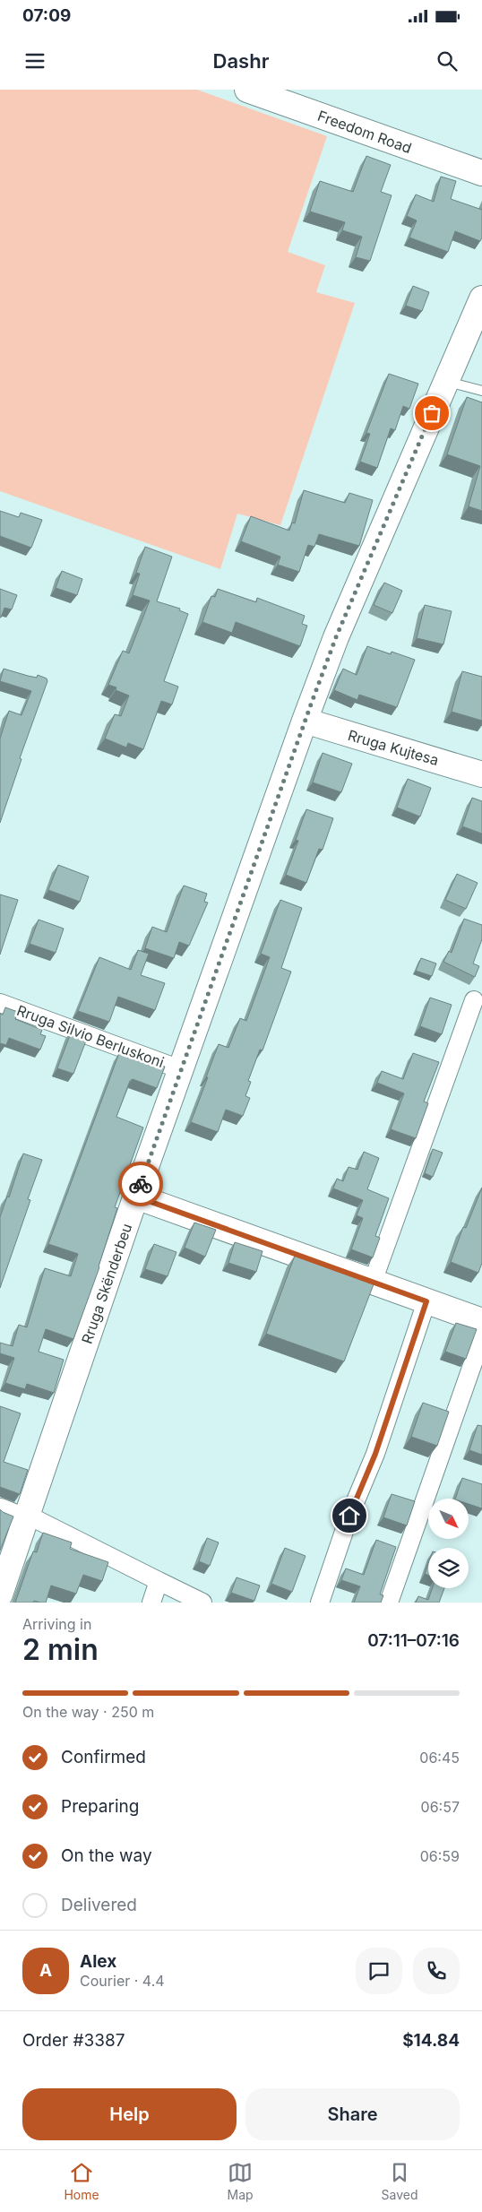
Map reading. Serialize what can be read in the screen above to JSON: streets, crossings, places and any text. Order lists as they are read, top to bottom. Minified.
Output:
{"streets":{"main road":["Freedom Road","Rruga Kujtesa","Rruga Skënderbeu"],"street":["Rruga Silvio Berluskoni"]},"crossings":[["Rruga Kujtesa","Rruga Skënderbeu"],["Rruga Silvio Berluskoni","Rruga Skënderbeu"]],"north":"bottom right","page":{"status":"07:09","header":"Dashr","heading":["2 min","Arriving in","07:11–07:16"],"panel":["Alex","Courier · 4.4","Order #3387","$14.84"],"bar":"On the way · 250 m","list":[["Confirmed","06:45"],["Preparing","06:57"],["On the way","06:59"],"Delivered"],"round":"A","buttons":["Help","Share"],"tabs":["Home","Map","Saved"]}}
